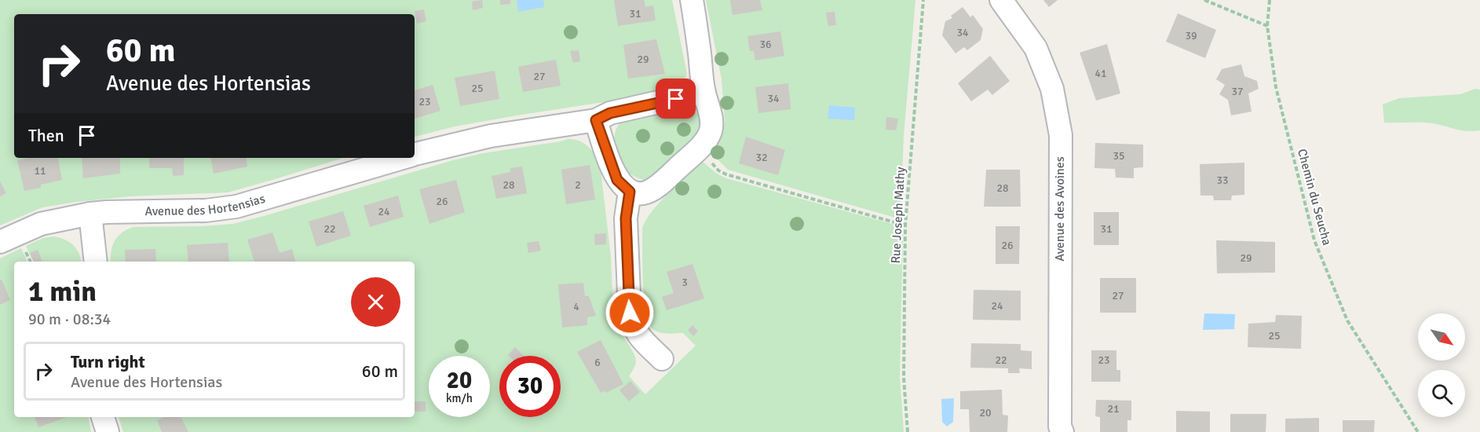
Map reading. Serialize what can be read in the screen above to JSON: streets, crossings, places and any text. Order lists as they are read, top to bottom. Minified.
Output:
{"streets":{"street":["Avenue des Hortensias","Avenue des Avoines"],"path":["Chemin du Seucha","Rue Joseph Mathy"]},"house_numbers":["31","34","39","36","29","41","27","25","37","34","23","35","32","11","33","28","2","28","26","24","22","31","26","29","3","27","24","4","25","22","23","6","21","20"],"north":"bottom right","page":{"turn":["60 m","Avenue des Hortensias"],"then":"Then","heading":["1 min","90 m · 08:34"],"list":[{"name":"Turn right","note":"Avenue des Hortensias","value":"60 m"}],"speed":"20 km/h","limit":"30"}}
